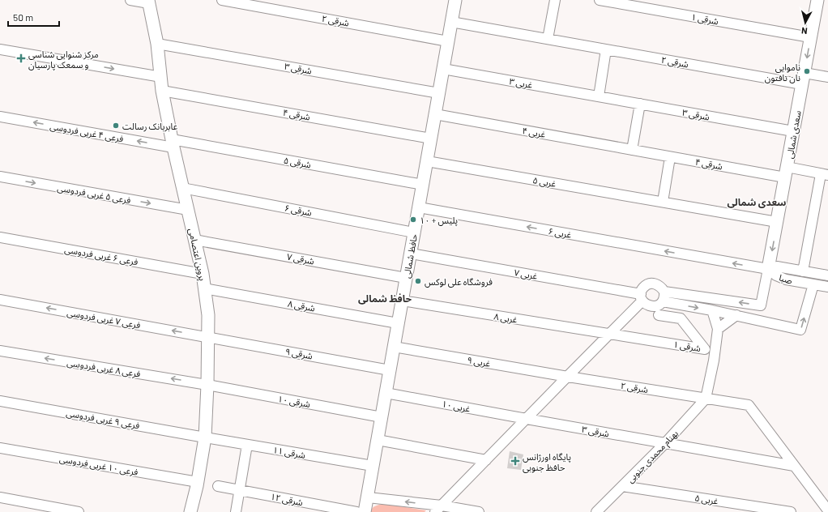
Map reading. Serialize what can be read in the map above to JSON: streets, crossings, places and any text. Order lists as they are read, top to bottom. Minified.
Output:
{"streets":{"main road":["سعدی شمالی","پروین اعتصامی","حافظ شمالی"],"street":["۱ شرقی","۲ شرقی","۳ شرقی","۳ غربی","۴ شرقی","فرعی ۴ غربی فردوسی","۴ غربی","۵ شرقی","۵ غربی","فرعی ۵ غربی فردوسی","۶ شرقی","۶ غربی","فرعی ۶ غربی فردوسی","۷ شرقی","۷ غربی","صبا","۸ شرقی","۸ غربی","فرعی ۷ غربی فردوسی","شرقی ۹","۹ غربی","فرعی ۸ غربی فردوسی","شرقی ۱۰","۱۰ غربی","فرعی ۹ غربی فردوسی","۱۱ شرقی","بهنام محمدی جنوبی","فرعی ۱۰ غربی فردوسی","۱۲ شرقی"]},"crossings":[["۱ شرقی","سعدی شمالی"],["۱ شرقی","۸ غربی"],["۲ شرقی","سعدی شمالی"],["۲ شرقی","حافظ شمالی"],["۲ شرقی","۹ غربی"],["۲ شرقی","بهنام محمدی جنوبی"],["۳ شرقی","۳ غربی"],["۳ شرقی","سعدی شمالی"],["۳ شرقی","پروین اعتصامی"],["۳ شرقی","حافظ شمالی"],["۳ شرقی","۱۰ غربی"],["۳ شرقی","بهنام محمدی جنوبی"],["۳ غربی","حافظ شمالی"],["۴ شرقی","۴ غربی"],["۴ شرقی","سعدی شمالی"],["۴ شرقی","پروین اعتصامی"],["۴ شرقی","حافظ شمالی"],["فرعی ۴ غربی فردوسی","۵ شرقی"],["فرعی ۴ غربی فردوسی","پروین اعتصامی"],["۴ غربی","حافظ شمالی"],["سعدی شمالی","۶ غربی"],["سعدی شمالی","صبا"],["۵ شرقی","پروین اعتصامی"],["۵ شرقی","حافظ شمالی"],["۵ غربی","حافظ شمالی"],["۵ غربی","بهنام محمدی جنوبی"],["فرعی ۵ غربی فردوسی","پروین اعتصامی"],["۶ شرقی","پروین اعتصامی"],["۶ شرقی","حافظ شمالی"],["۶ غربی","حافظ شمالی"],["۶ غربی","صبا"],["پروین اعتصامی","فرعی ۶ غربی فردوسی"],["پروین اعتصامی","۷ شرقی"],["پروین اعتصامی","۸ شرقی"],["پروین اعتصامی","فرعی ۷ غربی فردوسی"],["پروین اعتصامی","شرقی ۹"],["پروین اعتصامی","فرعی ۸ غربی فردوسی"],["پروین اعتصامی","شرقی ۱۰"],["پروین اعتصامی","فرعی ۹ غربی فردوسی"],["پروین اعتصامی","۱۱ شرقی"],["پروین اعتصامی","فرعی ۱۰ غربی فردوسی"],["حافظ شمالی","۷ شرقی"],["حافظ شمالی","۷ غربی"],["حافظ شمالی","۸ شرقی"],["حافظ شمالی","۸ غربی"],["حافظ شمالی","شرقی ۹"],["حافظ شمالی","۹ غربی"],["حافظ شمالی","شرقی ۱۰"],["حافظ شمالی","۱۰ غربی"],["حافظ شمالی","۱۱ شرقی"],["فرعی ۷ غربی فردوسی","شرقی ۹"],["فرعی ۸ غربی فردوسی","شرقی ۱۰"],["فرعی ۹ غربی فردوسی","۱۱ شرقی"]],"one_way":["فرعی ۵ غربی فردوسی","فرعی ۷ غربی فردوسی","فرعی ۸ غربی فردوسی"],"districts":["سعدی شمالی","حافظ شمالی"],"places":{"health":["مرکز شنوایی شناسی و سمعک پارسیان","پایگاه اورژانس حافظ جنوبی"],"other":["ناموایی نان تافتون","عابربانک رسالت","پلیس + ۱۰","فروشگاه علی لوکس"]},"scale_bar":"50 m","north":"bottom"}
